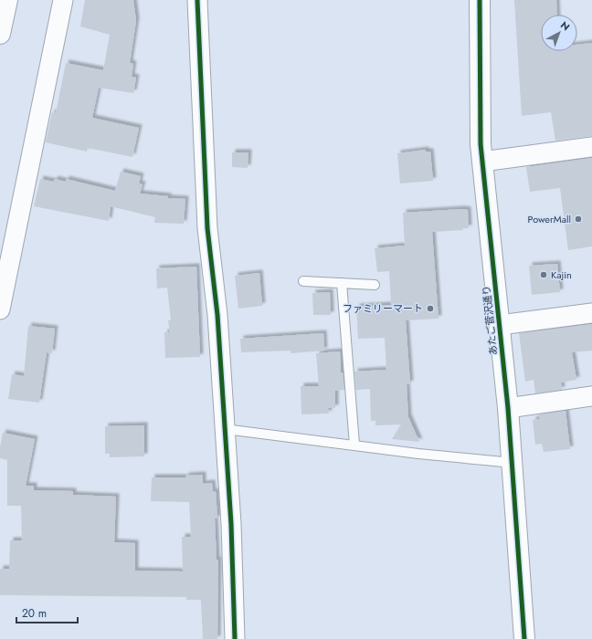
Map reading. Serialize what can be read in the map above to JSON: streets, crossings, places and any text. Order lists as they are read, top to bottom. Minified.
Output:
{"streets":{"main road":["あたご菅沢通り"]},"places":["PowerMall","Kajin","ファミリーマート"],"scale_bar":"20 m","north":"top right"}
